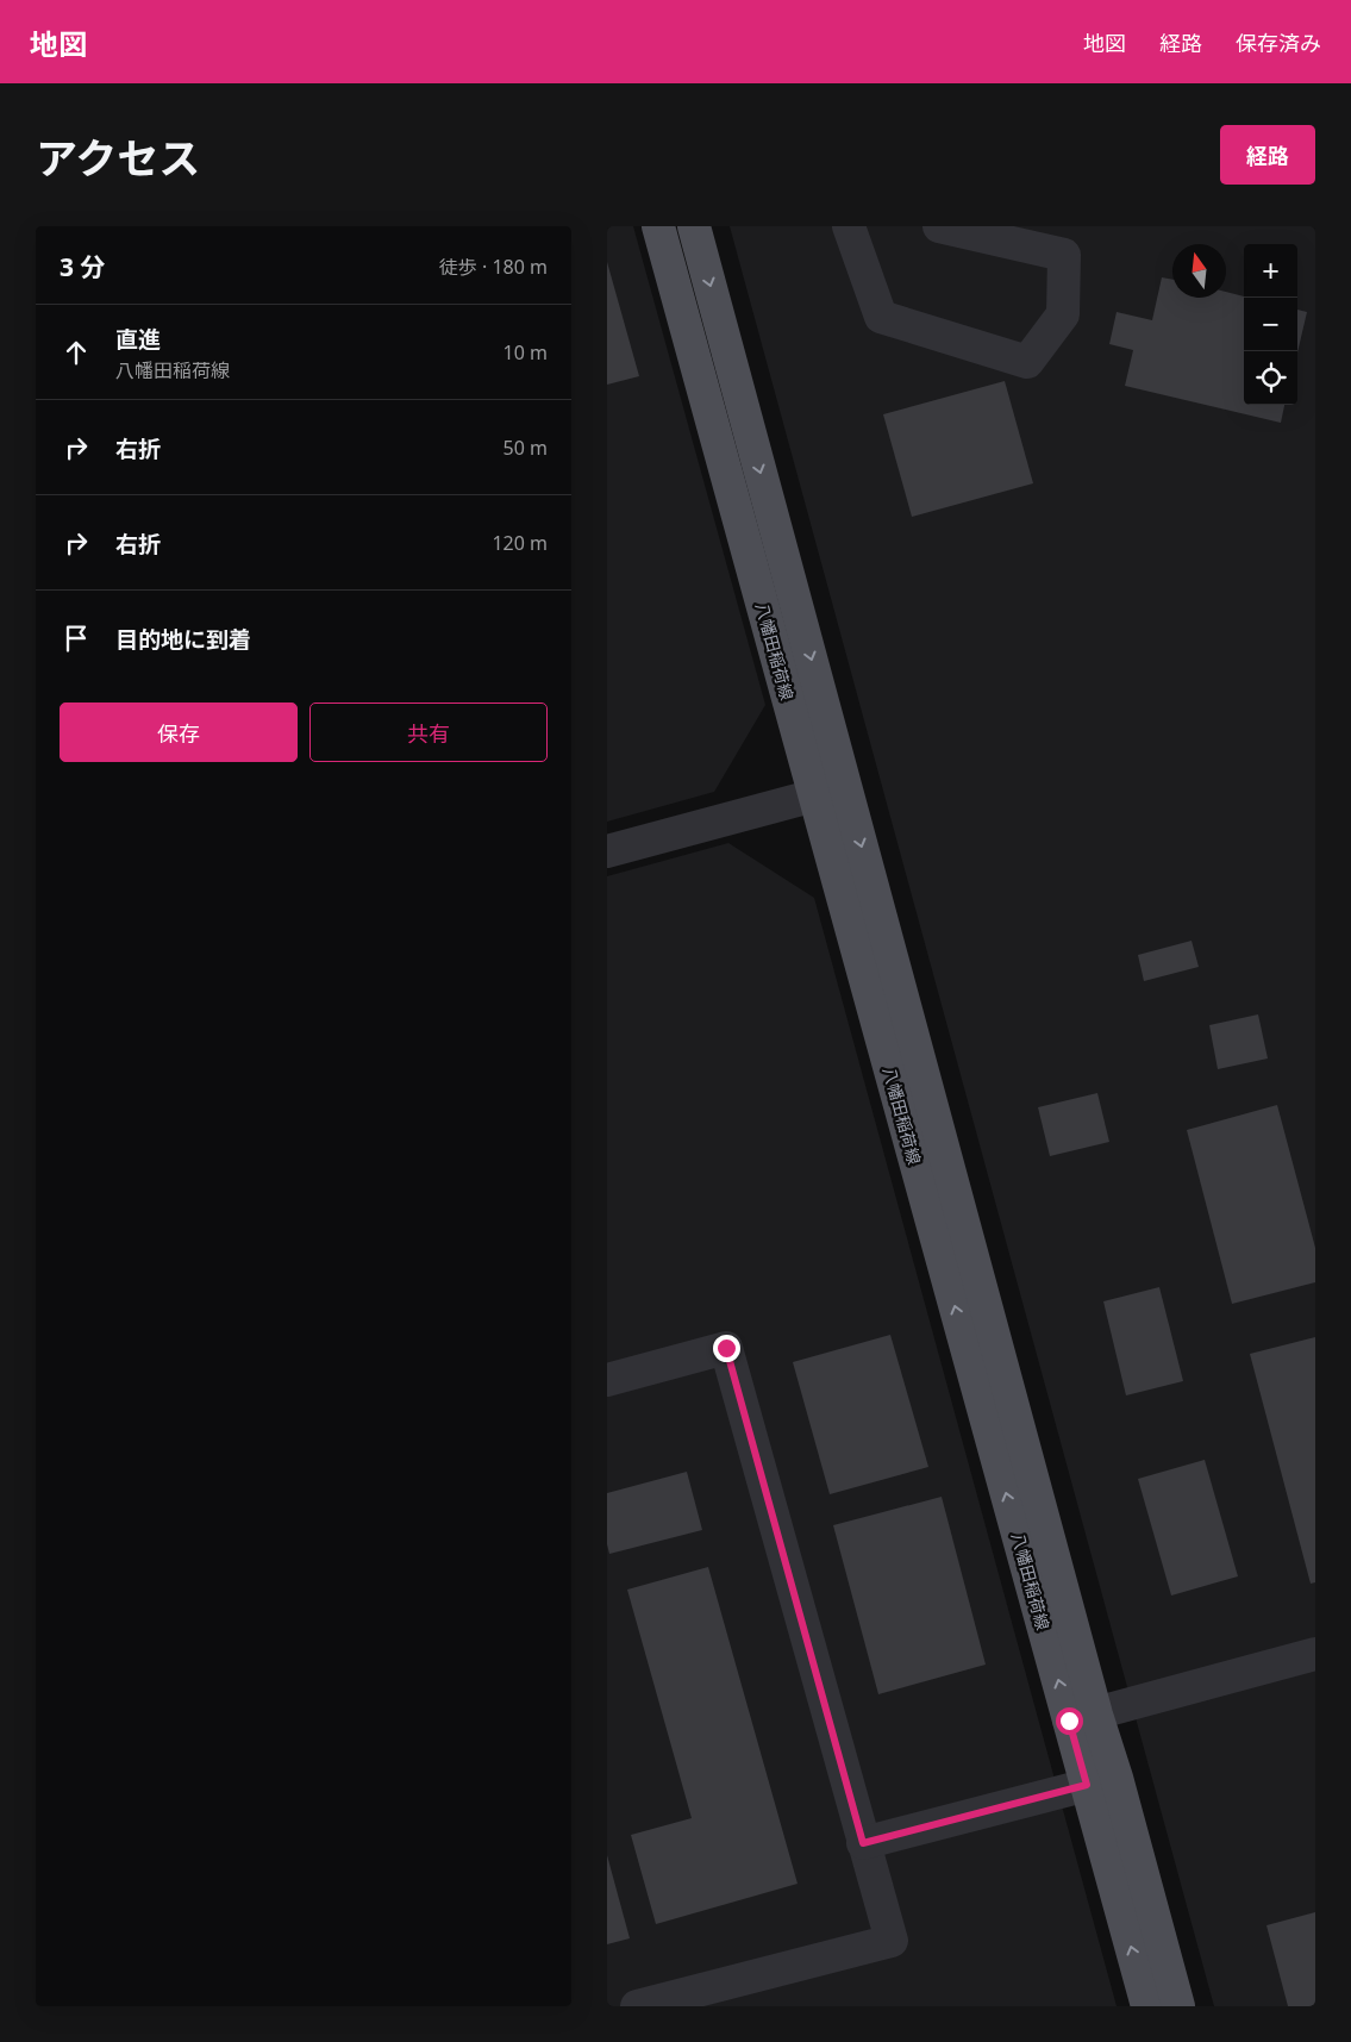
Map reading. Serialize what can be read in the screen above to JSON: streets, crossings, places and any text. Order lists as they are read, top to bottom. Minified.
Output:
{"streets":{"main road":["八幡田稲荷線"]},"north":"top","page":{"header":"地図","nav":["地図","経路","保存済み"],"title":"アクセス","buttons":["経路",["保存","共有"]],"heading":["3 分","徒歩 · 180 m"],"map_buttons":["+","−"],"list":[["直進","八幡田稲荷線","10 m"],["右折","50 m"],["右折","120 m"],"目的地に到着"]}}
